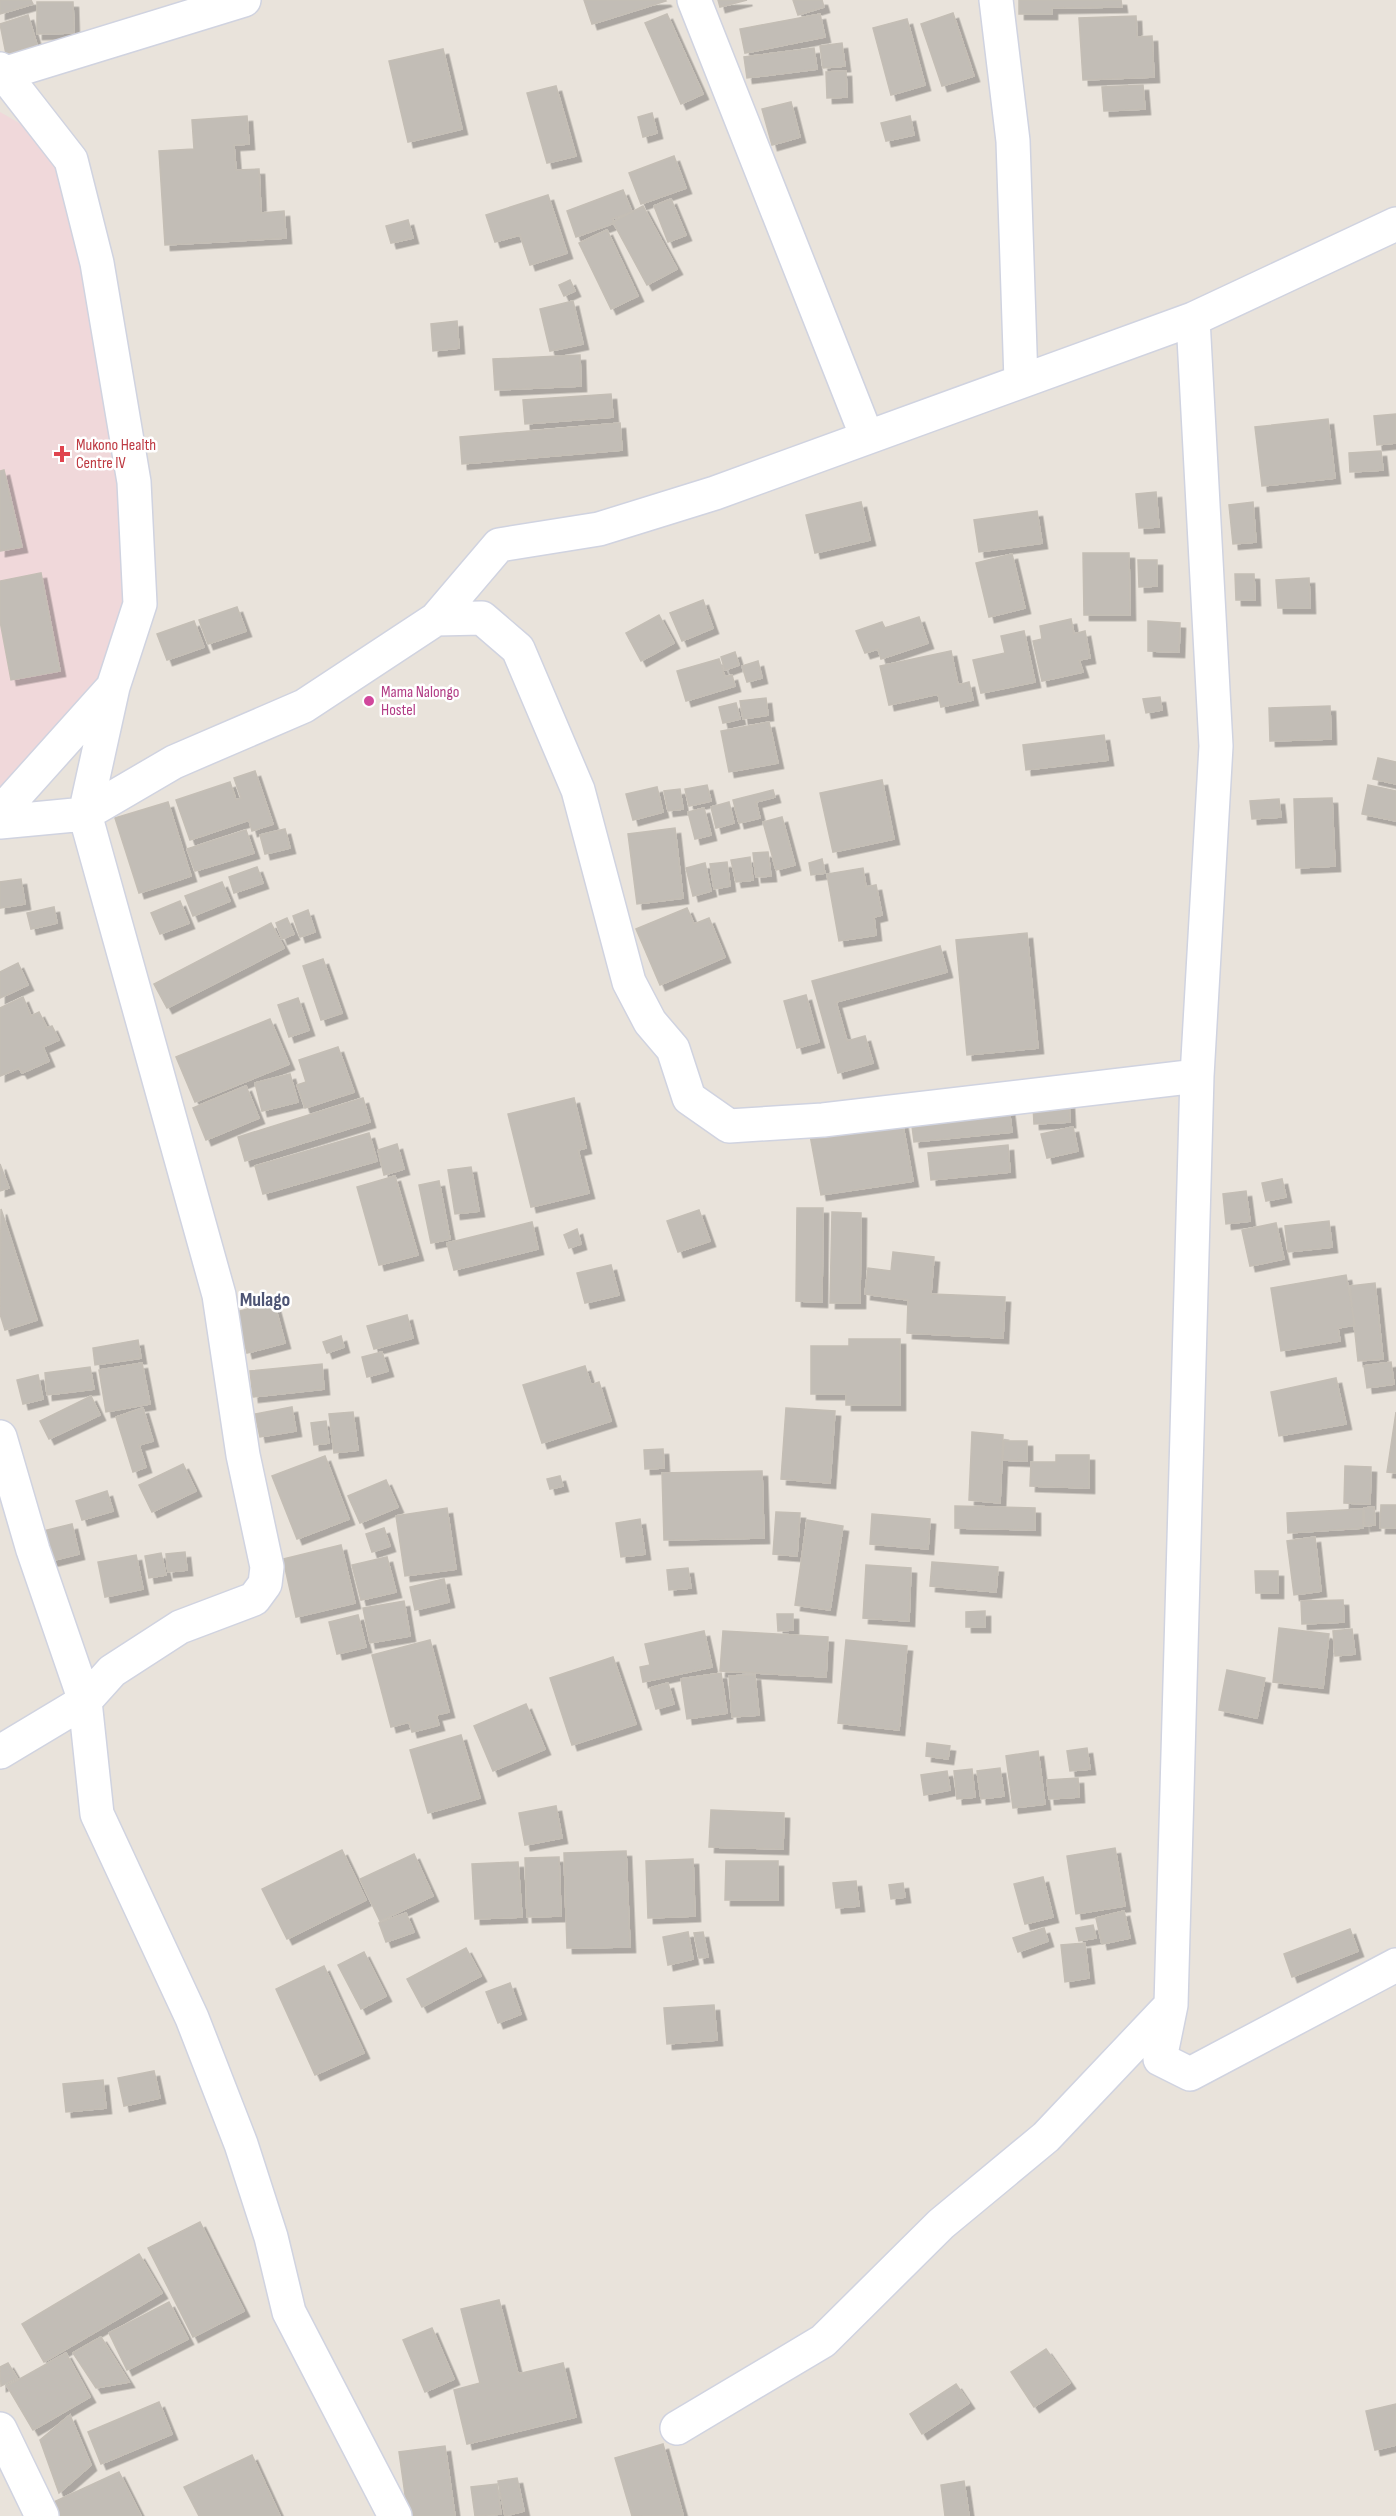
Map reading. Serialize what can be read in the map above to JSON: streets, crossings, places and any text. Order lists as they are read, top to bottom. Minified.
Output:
{"districts":["Mulago"],"places":{"health":["Mukono Health Centre IV"],"other":["Mama Nalongo Hostel"]}}
